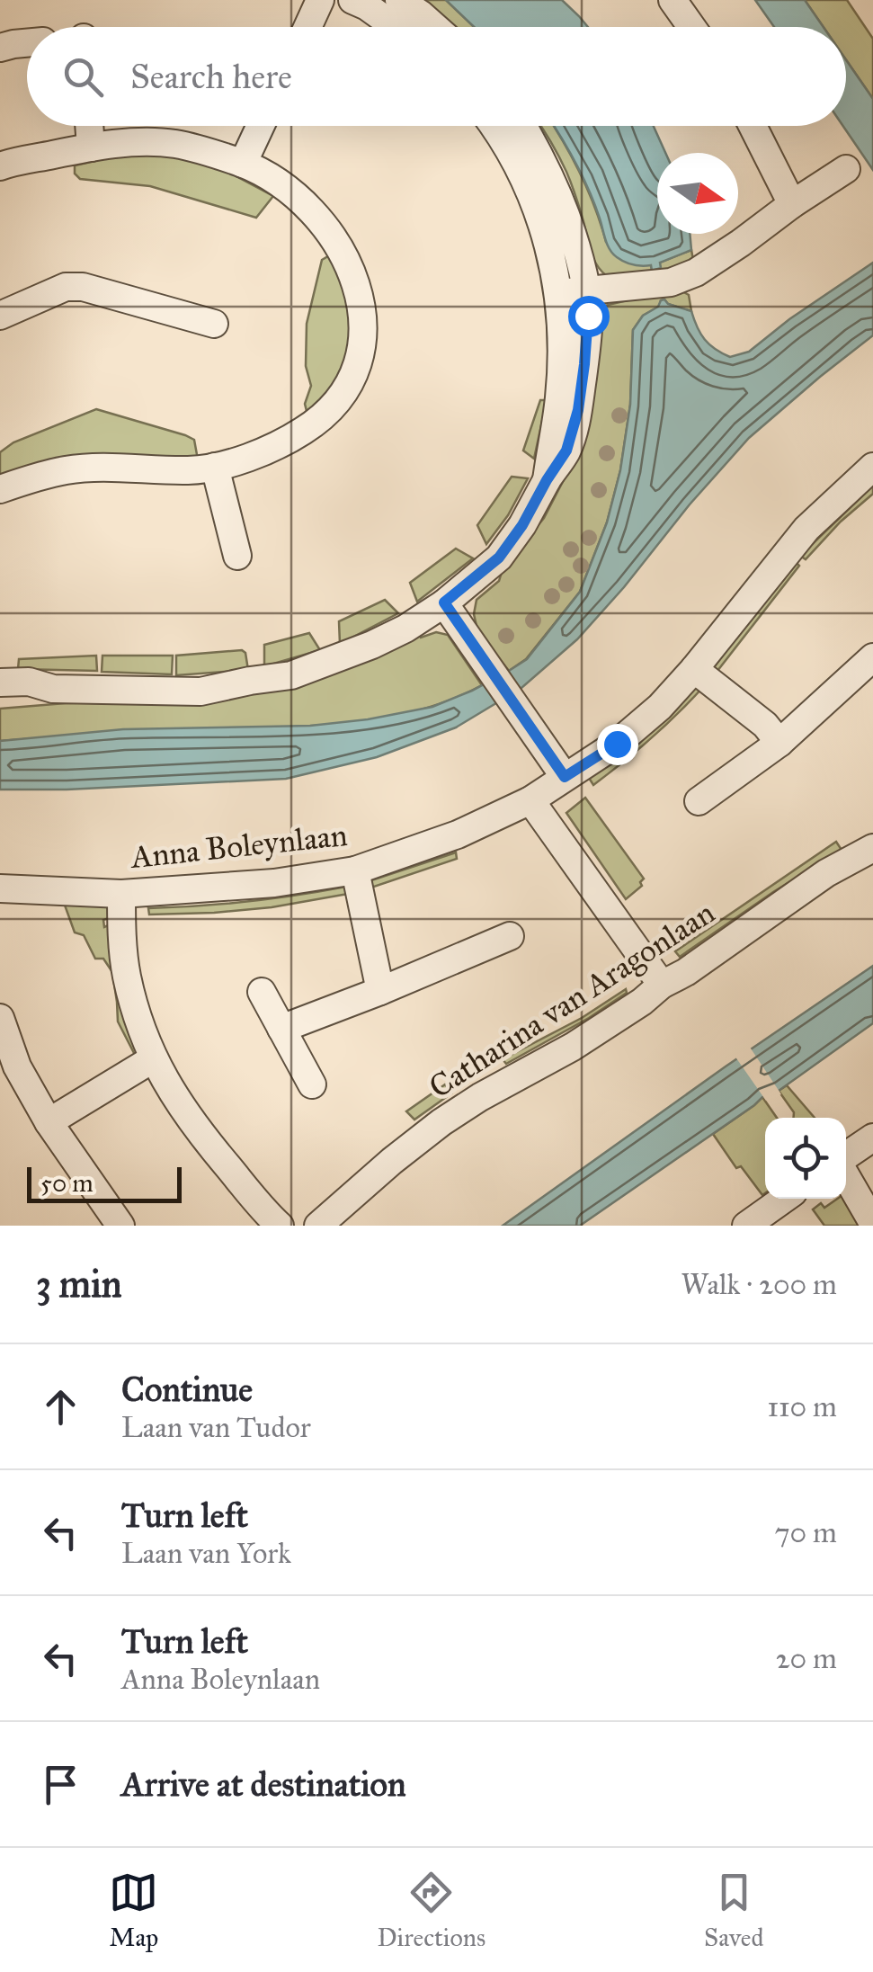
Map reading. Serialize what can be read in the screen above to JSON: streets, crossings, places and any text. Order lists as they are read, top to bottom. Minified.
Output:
{"streets":{"street":["Anna Boleynlaan","Catharina van Aragonlaan"]},"scale_bar":"50 m","north":"right","page":{"search":"Search here","scale":"50 m","heading":["3 min","Walk · 200 m"],"list":[["Continue","Laan van Tudor","110 m"],["Turn left","Laan van York","70 m"],["Turn left","Anna Boleynlaan","20 m"],"Arrive at destination"],"nav":["Map","Directions","Saved"]}}
